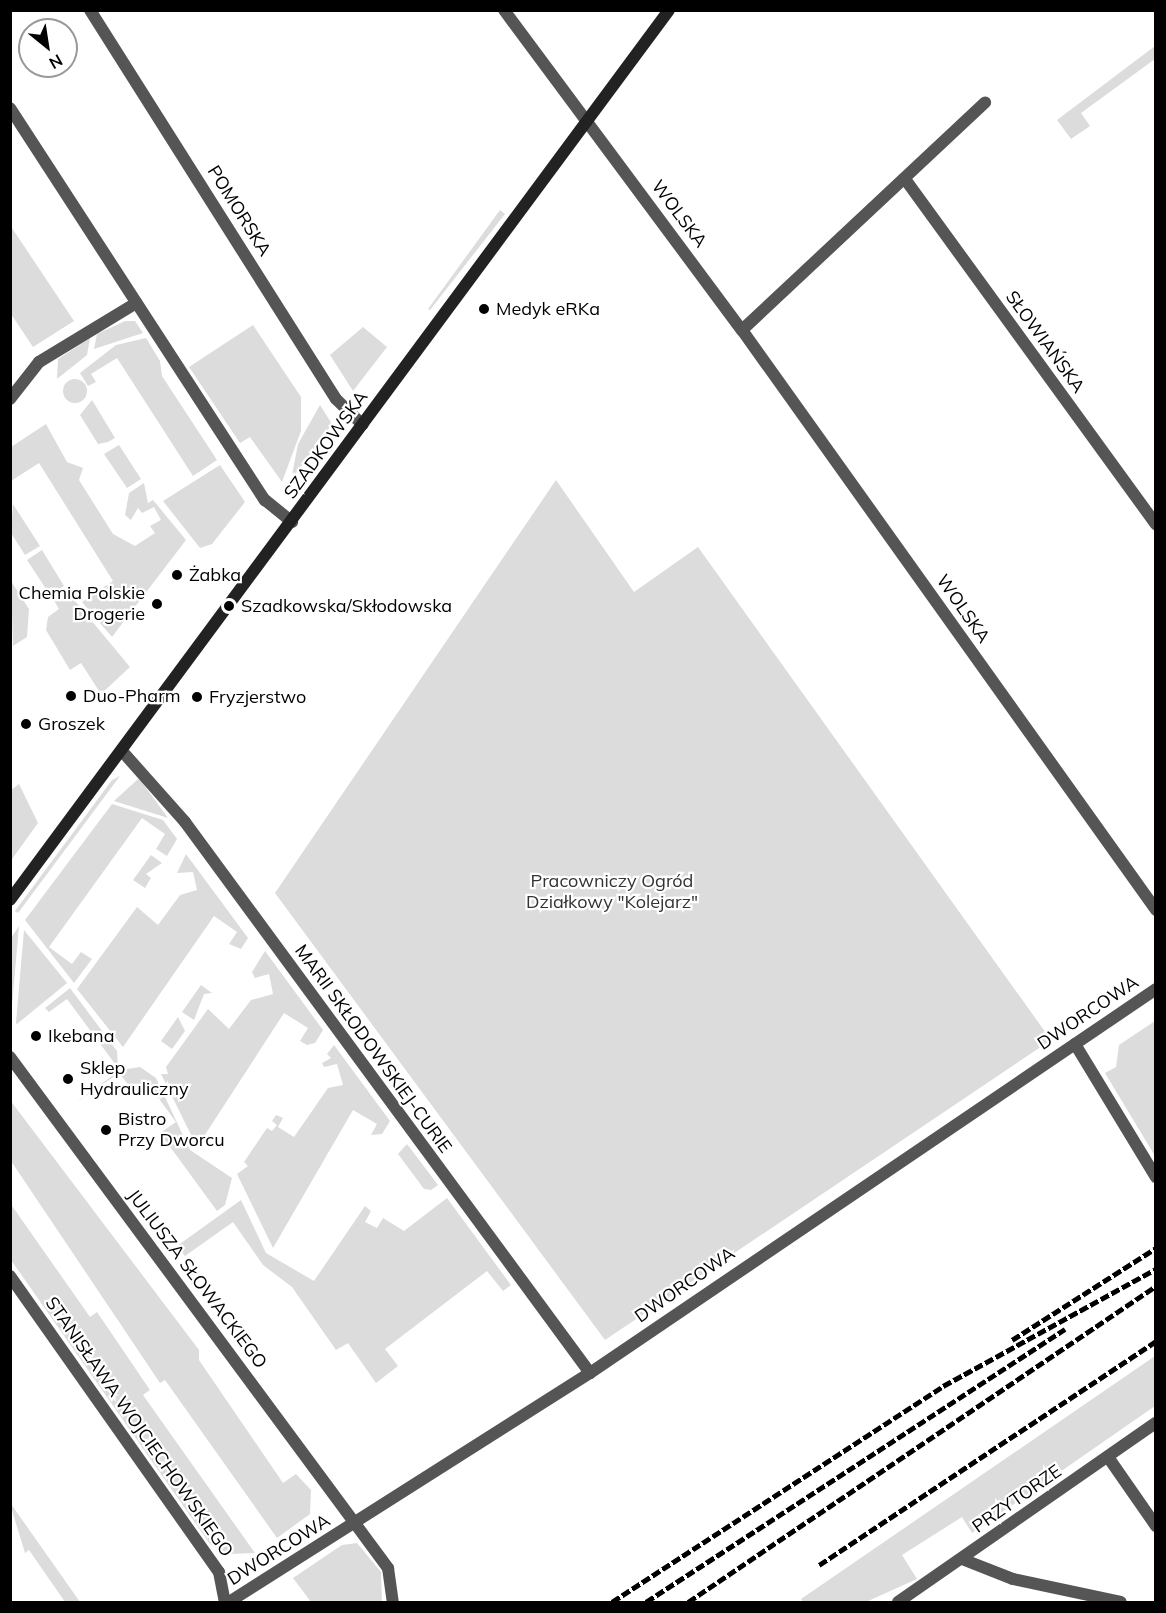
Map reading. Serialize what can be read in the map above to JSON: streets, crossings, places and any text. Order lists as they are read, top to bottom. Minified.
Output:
{"streets":{"street":["POMORSKA","WOLSKA","SŁOWIAŃSKA","SZADKOWSKA","DWORCOWA","MARII SKŁODOWSKIEJ-CURIE","JULIUSZA SŁOWACKIEGO","STANISŁAWA WOJCIECHOWSKIEGO","PRZYTORZE"]},"crossings":[["POMORSKA","SZADKOWSKA"],["WOLSKA","SZADKOWSKA"],["SZADKOWSKA","MARII SKŁODOWSKIEJ-CURIE"],["DWORCOWA","MARII SKŁODOWSKIEJ-CURIE"],["DWORCOWA","JULIUSZA SŁOWACKIEGO"],["DWORCOWA","STANISŁAWA WOJCIECHOWSKIEGO"]],"parks":["Pracowniczy Ogród Działkowy \"Kolejarz\""],"places":["Medyk eRKa","Żabka","Chemia Polskie Drogerie","Szadkowska/Skłodowska","Duo-Pharm","Fryzjerstwo","Groszek","Ikebana","Sklep Hydrauliczny","Bistro Przy Dworcu"],"north":"bottom right"}
